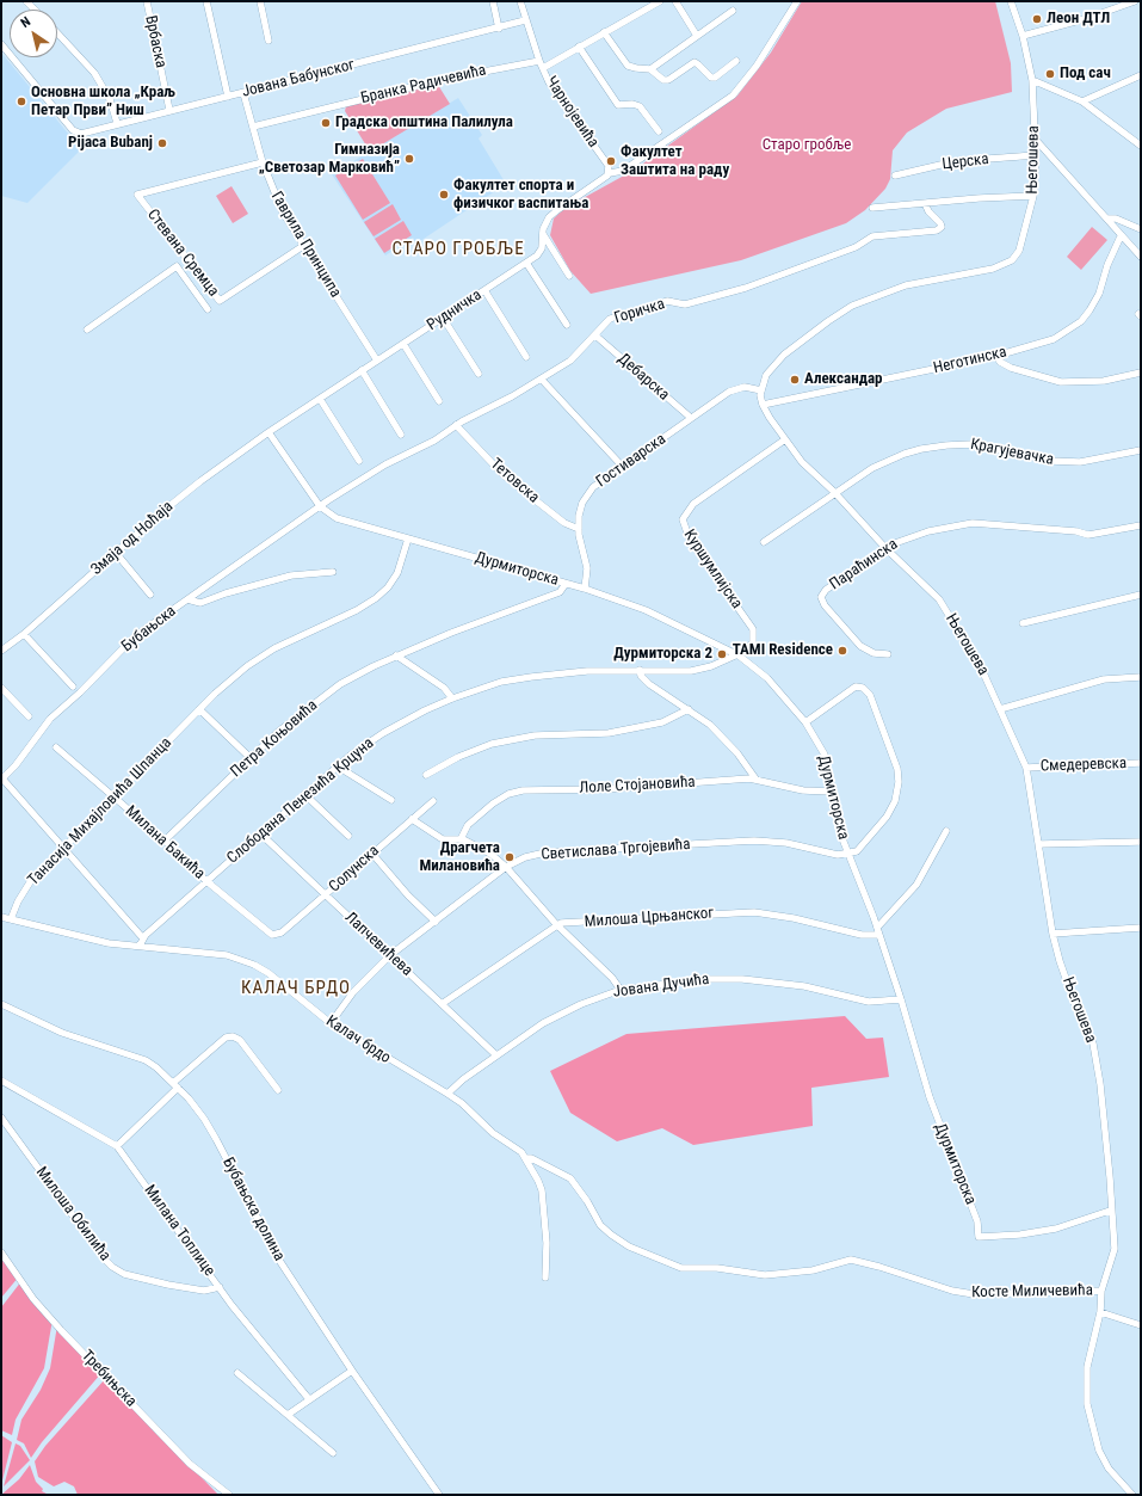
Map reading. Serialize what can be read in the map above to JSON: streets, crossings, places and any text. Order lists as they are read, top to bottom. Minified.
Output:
{"streets":{"street":["Врбаска","Јована Бабунског","Бранка Радичевића","Чарнојевића","Његошева","Церска","Гаврила Принципа","Стевана Сремца","Рудничка","Горичка","Неготинска","Дебарска","Крагујевачка","Гостиварска","Тетовска","Змаја од Ноћаја","Параћинска","Дурмиторска","Куршумлијска","Бубањска","Петра Коњовића","Смедеревска","Лоле Стојановића","Слободана Пенезића Крцуна","Танасија Михајловића Шпанца","Милана Бакића","Светислава Тргојевића","Солунска","Милоша Црњанског","Лапчевићева","Јована Дучића","Калач брдо","Бубањска долина","Милоша Обилића","Милана Топлице","Косте Миличевића","Требињска"]},"crossings":[["Врбаска","Јована Бабунског"],["Јована Бабунског","Чарнојевића"],["Јована Бабунског","Гаврила Принципа"],["Бранка Радичевића","Чарнојевића"],["Бранка Радичевића","Гаврила Принципа"],["Чарнојевића","Рудничка"],["Његошева","Церска"],["Његошева","Неготинска"],["Његошева","Крагујевачка"],["Његошева","Гостиварска"],["Његошева","Параћинска"],["Његошева","Дурмиторска"],["Његошева","Куршумлијска"],["Његошева","Смедеревска"],["Његошева","Косте Миличевића"],["Гаврила Принципа","Стевана Сремца"],["Гаврила Принципа","Рудничка"],["Рудничка","Змаја од Ноћаја"],["Рудничка","Дурмиторска"],["Горичка","Дебарска"],["Горичка","Тетовска"],["Горичка","Дурмиторска"],["Горичка","Бубањска"],["Дебарска","Гостиварска"],["Гостиварска","Тетовска"],["Гостиварска","Дурмиторска"],["Змаја од Ноћаја","Дурмиторска"],["Дурмиторска","Куршумлијска"],["Дурмиторска","Бубањска"],["Дурмиторска","Петра Коњовића"],["Дурмиторска","Лоле Стојановића"],["Дурмиторска","Слободана Пенезића Крцуна"],["Дурмиторска","Танасија Михајловића Шпанца"],["Дурмиторска","Светислава Тргојевића"],["Дурмиторска","Милоша Црњанског"],["Дурмиторска","Јована Дучића"],["Куршумлијска","Слободана Пенезића Крцуна"],["Петра Коњовића","Милана Бакића"],["Слободана Пенезића Крцуна","Милана Бакића"],["Слободана Пенезића Крцуна","Лапчевићева"],["Слободана Пенезића Крцуна","Калач брдо"],["Танасија Михајловића Шпанца","Милана Бакића"],["Танасија Михајловића Шпанца","Калач брдо"],["Милана Бакића","Солунска"],["Светислава Тргојевића","Лапчевићева"],["Светислава Тргојевића","Калач брдо"],["Солунска","Лапчевићева"],["Лапчевићева","Јована Дучића"],["Јована Дучића","Калач брдо"],["Калач брдо","Косте Миличевића"],["Милоша Обилића","Милана Топлице"]],"districts":["СТАРО ГРОБЉЕ","КАЛАЧ БРДО"],"parks":["Старо гробље"],"places":["Леон ДТЛ","Под сач","Основна школа „Краљ Петар Први” Ниш","Градска општина Палилула","Pijaca Bubanj","Гимназија „Светозар Марковић”","Факултет Заштита на раду","Факултет спорта и физичког васпитања","Александар","TAMI Residence","Дурмиторска 2","Драгчета Милановића"],"north":"top left"}
